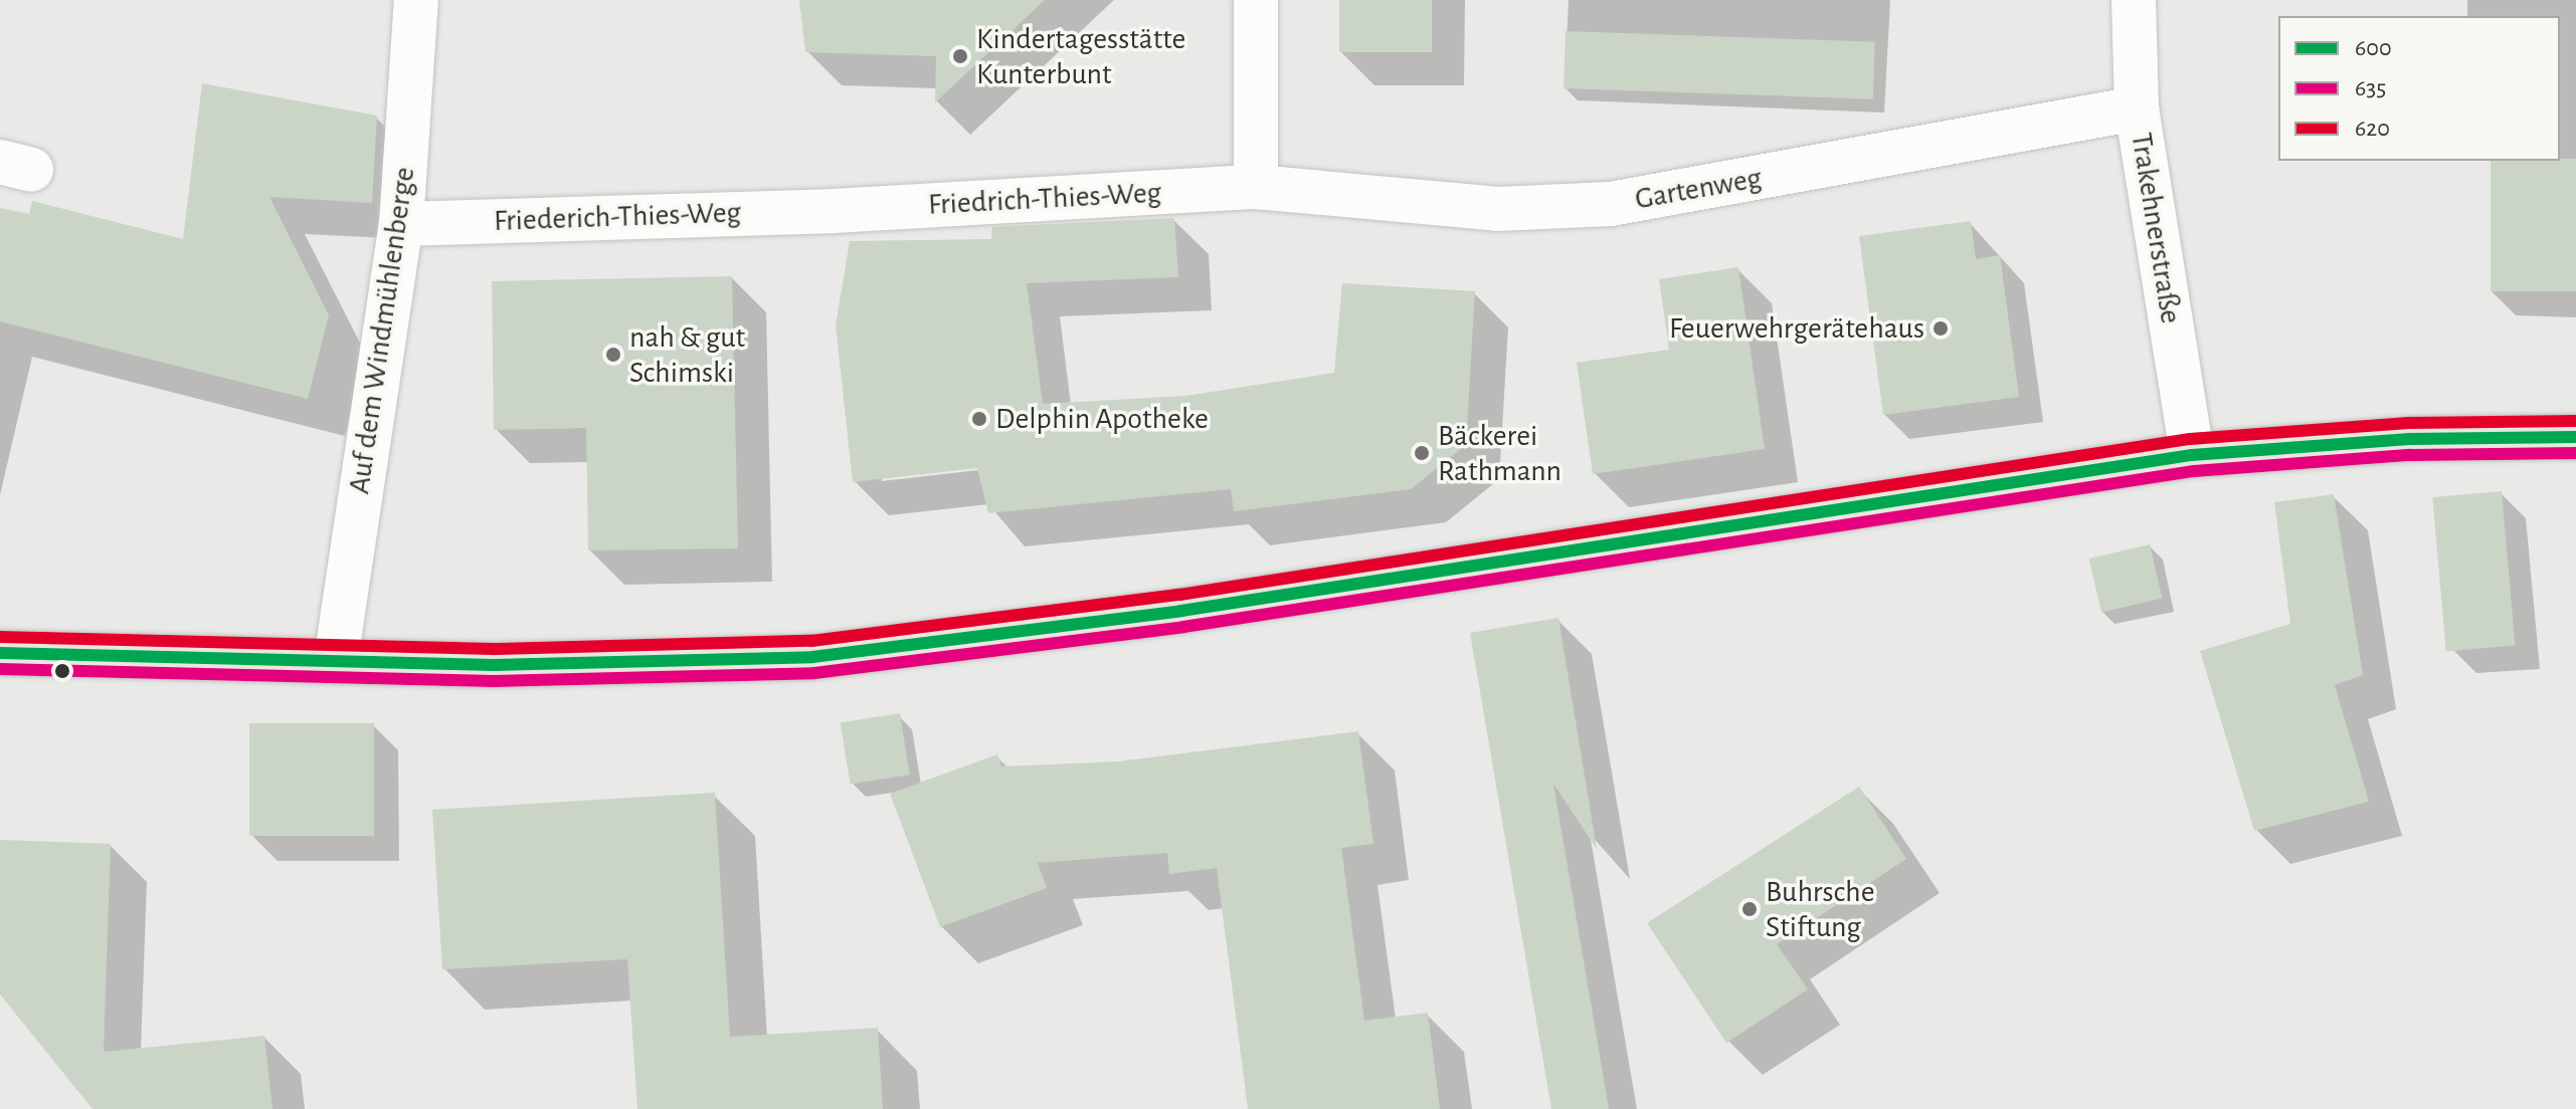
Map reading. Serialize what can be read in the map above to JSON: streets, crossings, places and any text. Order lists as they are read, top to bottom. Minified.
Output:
{"streets":{"street":["Gartenweg","Friedrich-Thies-Weg","Friederich-Thies-Weg","Trakehnerstraße","Auf dem Windmühlenberge"]},"crossings":[["Gartenweg","Friedrich-Thies-Weg"],["Gartenweg","Trakehnerstraße"],["Friedrich-Thies-Weg","Friederich-Thies-Weg"],["Friederich-Thies-Weg","Auf dem Windmühlenberge"]],"places":["Kindertagesstätte Kunterbunt","Feuerwehrgerätehaus","nah & gut Schimski","Delphin Apotheke","Bäckerei Rathmann","Buhrsche Stiftung"],"lines":["transit line 620","transit line 600","transit line 635"],"legend":["600","635","620"]}
